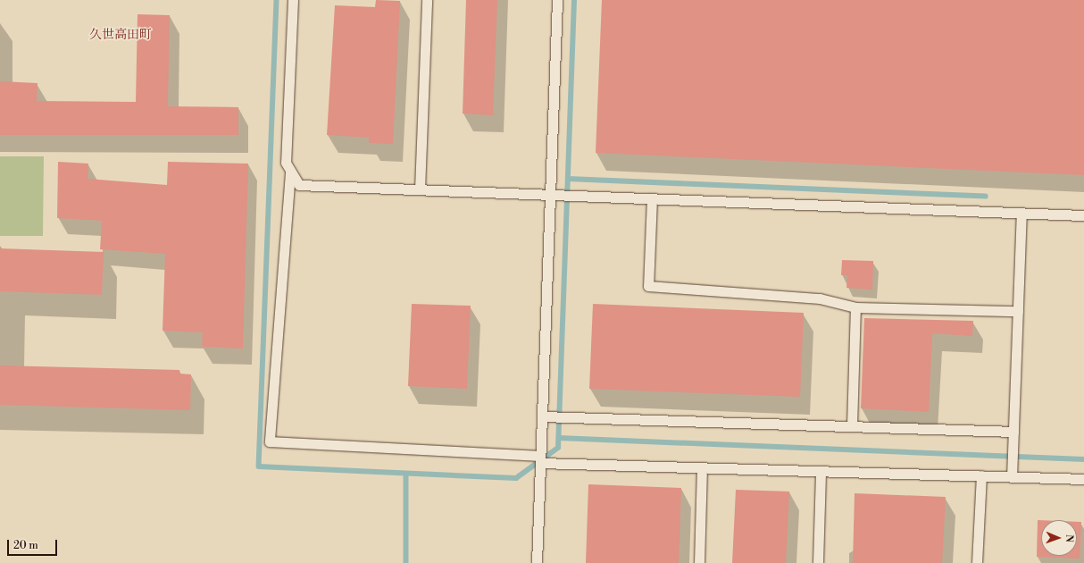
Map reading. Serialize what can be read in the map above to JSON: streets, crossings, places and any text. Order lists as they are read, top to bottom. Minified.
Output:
{"districts":["久世高田町"],"scale_bar":"20 m","north":"right"}
